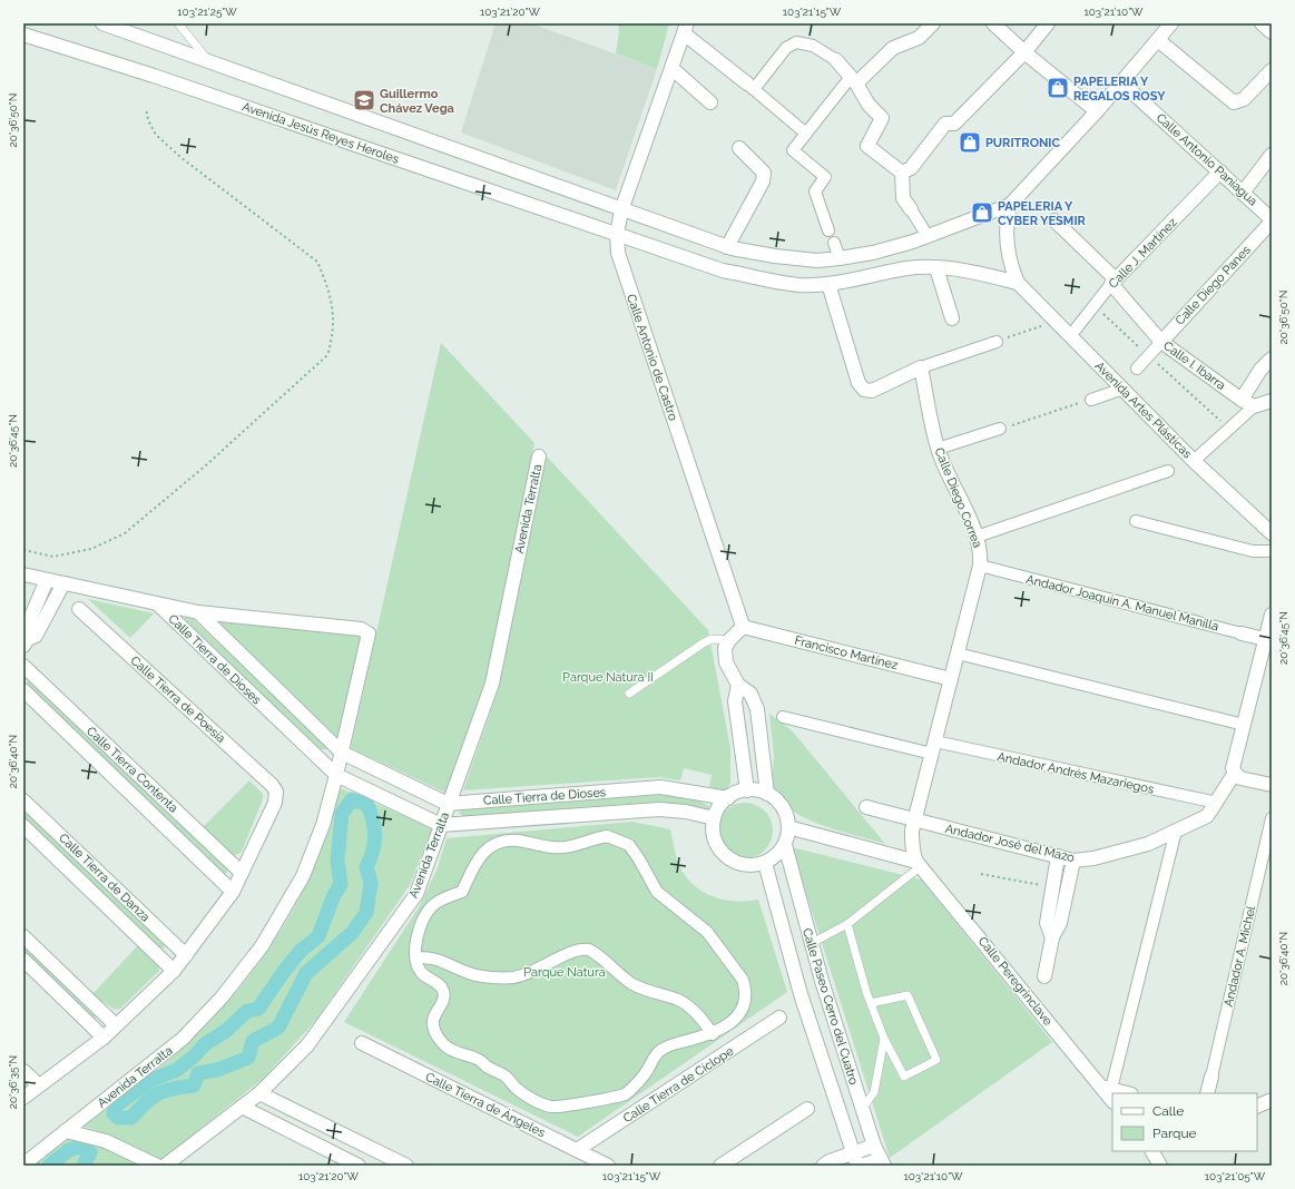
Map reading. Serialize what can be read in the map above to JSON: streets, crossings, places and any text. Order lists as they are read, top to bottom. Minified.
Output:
{"streets":{"street":["Avenida Jesús Reyes Heroles","Calle Antonio Paniagua","Calle J. Martínez","Calle Diego Panes","Calle Antonio de Castro","Calle I. Ibarra","Avenida Artes Plásticas","Calle Diego Correa","Avenida Terralta","Andador Joaquín A. Manuel Manilla","Francisco Martínez","Calle Tierra de Dioses","Calle Tierra de Poesía","Calle Tierra Contenta","Andador Andrés Mazariegos","Andador José del Mazo","Calle Tierra de Danza","Andador A. Michel","Calle Peregrinclave","Calle Paseo Cerro del Cuatro","Calle Tierra de Cíclope","Calle Tierra de Ángeles"]},"crossings":[["Avenida Jesús Reyes Heroles","Calle Antonio de Castro"],["Calle Antonio Paniagua","Calle J. Martínez"],["Calle Antonio Paniagua","Calle Diego Panes"],["Calle J. Martínez","Calle I. Ibarra"],["Calle J. Martínez","Avenida Artes Plásticas"],["Calle Diego Panes","Calle I. Ibarra"],["Calle Antonio de Castro","Francisco Martínez"],["Calle Diego Correa","Andador Joaquín A. Manuel Manilla"],["Calle Diego Correa","Francisco Martínez"],["Calle Diego Correa","Calle Peregrinclave"],["Avenida Terralta","Calle Tierra de Dioses"],["Francisco Martínez","Calle Peregrinclave"],["Calle Tierra de Dioses","Calle Paseo Cerro del Cuatro"],["Calle Tierra de Poesía","Calle Tierra Contenta"],["Andador Andrés Mazariegos","Andador José del Mazo"],["Andador Andrés Mazariegos","Calle Peregrinclave"],["Andador José del Mazo","Calle Peregrinclave"],["Calle Tierra de Cíclope","Calle Tierra de Ángeles"]],"parks":["Parque Natura II","Parque Natura"],"places":{"shop":["PAPELERIA Y REGALOS ROSY","PURITRONIC","PAPELERIA Y CYBER YESMIR"],"school or university":["Guillermo Chávez Vega"]},"legend":["Calle","Parque"],"coordinates":["103°21'25\"W","103°21'20\"W","103°21'15\"W","103°21'10\"W","20°36'50\"N","20°36'45\"N","20°36'40\"N","20°36'35\"N","103°21'05\"W"]}
